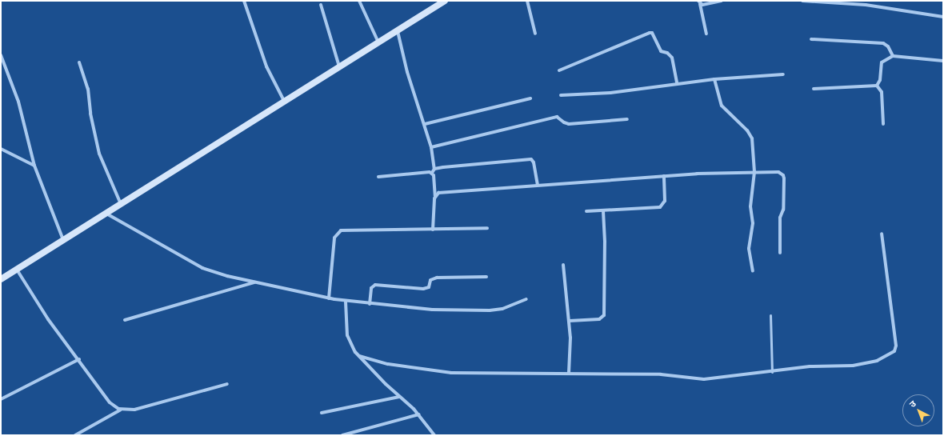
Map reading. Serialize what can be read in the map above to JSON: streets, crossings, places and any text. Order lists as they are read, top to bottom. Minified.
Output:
{"north":"top left"}
